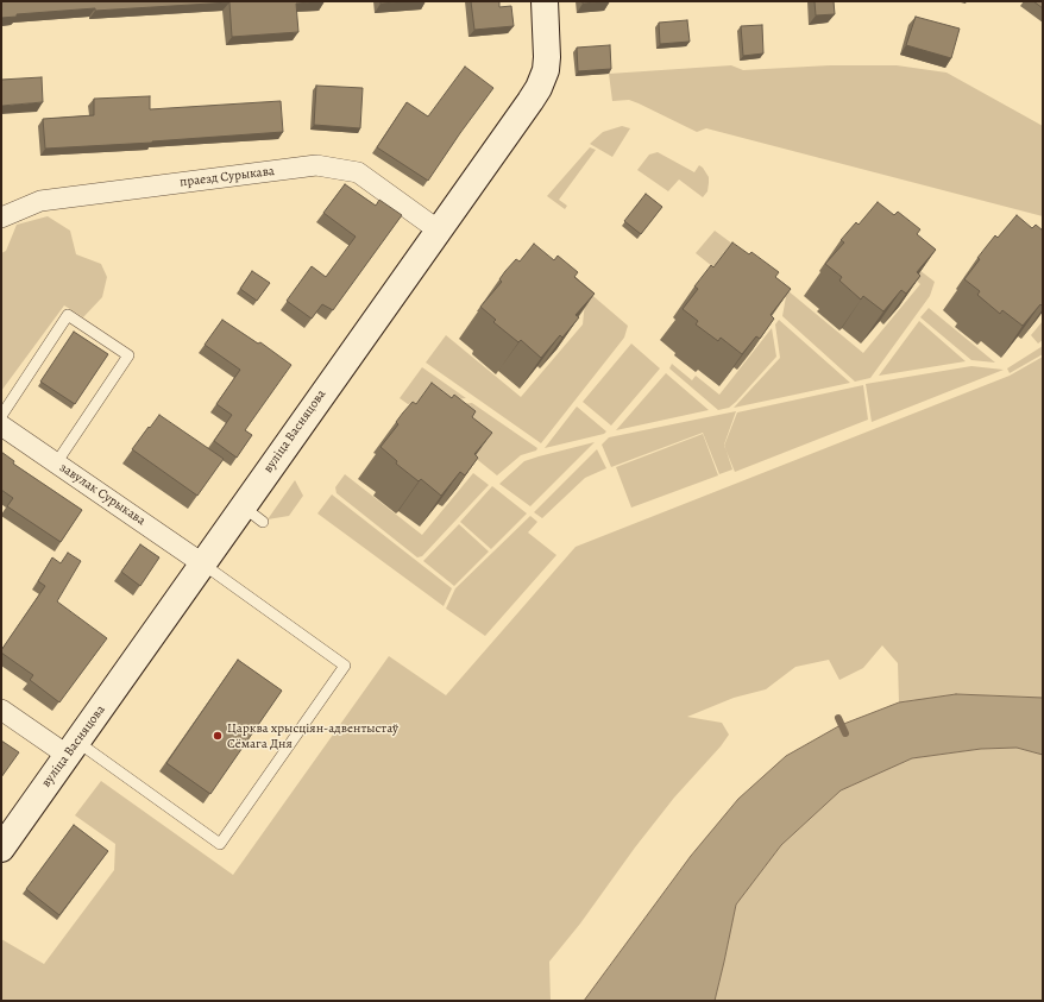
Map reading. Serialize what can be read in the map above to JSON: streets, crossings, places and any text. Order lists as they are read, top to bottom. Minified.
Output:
{"streets":{"street":["праезд Сурыкава","вуліца Васняцова","завулак Сурыкава"]},"crossings":[["праезд Сурыкава","вуліца Васняцова"],["вуліца Васняцова","завулак Сурыкава"]],"places":["Царква хрысціян-адвентыстаў Сёмага Дня"]}
